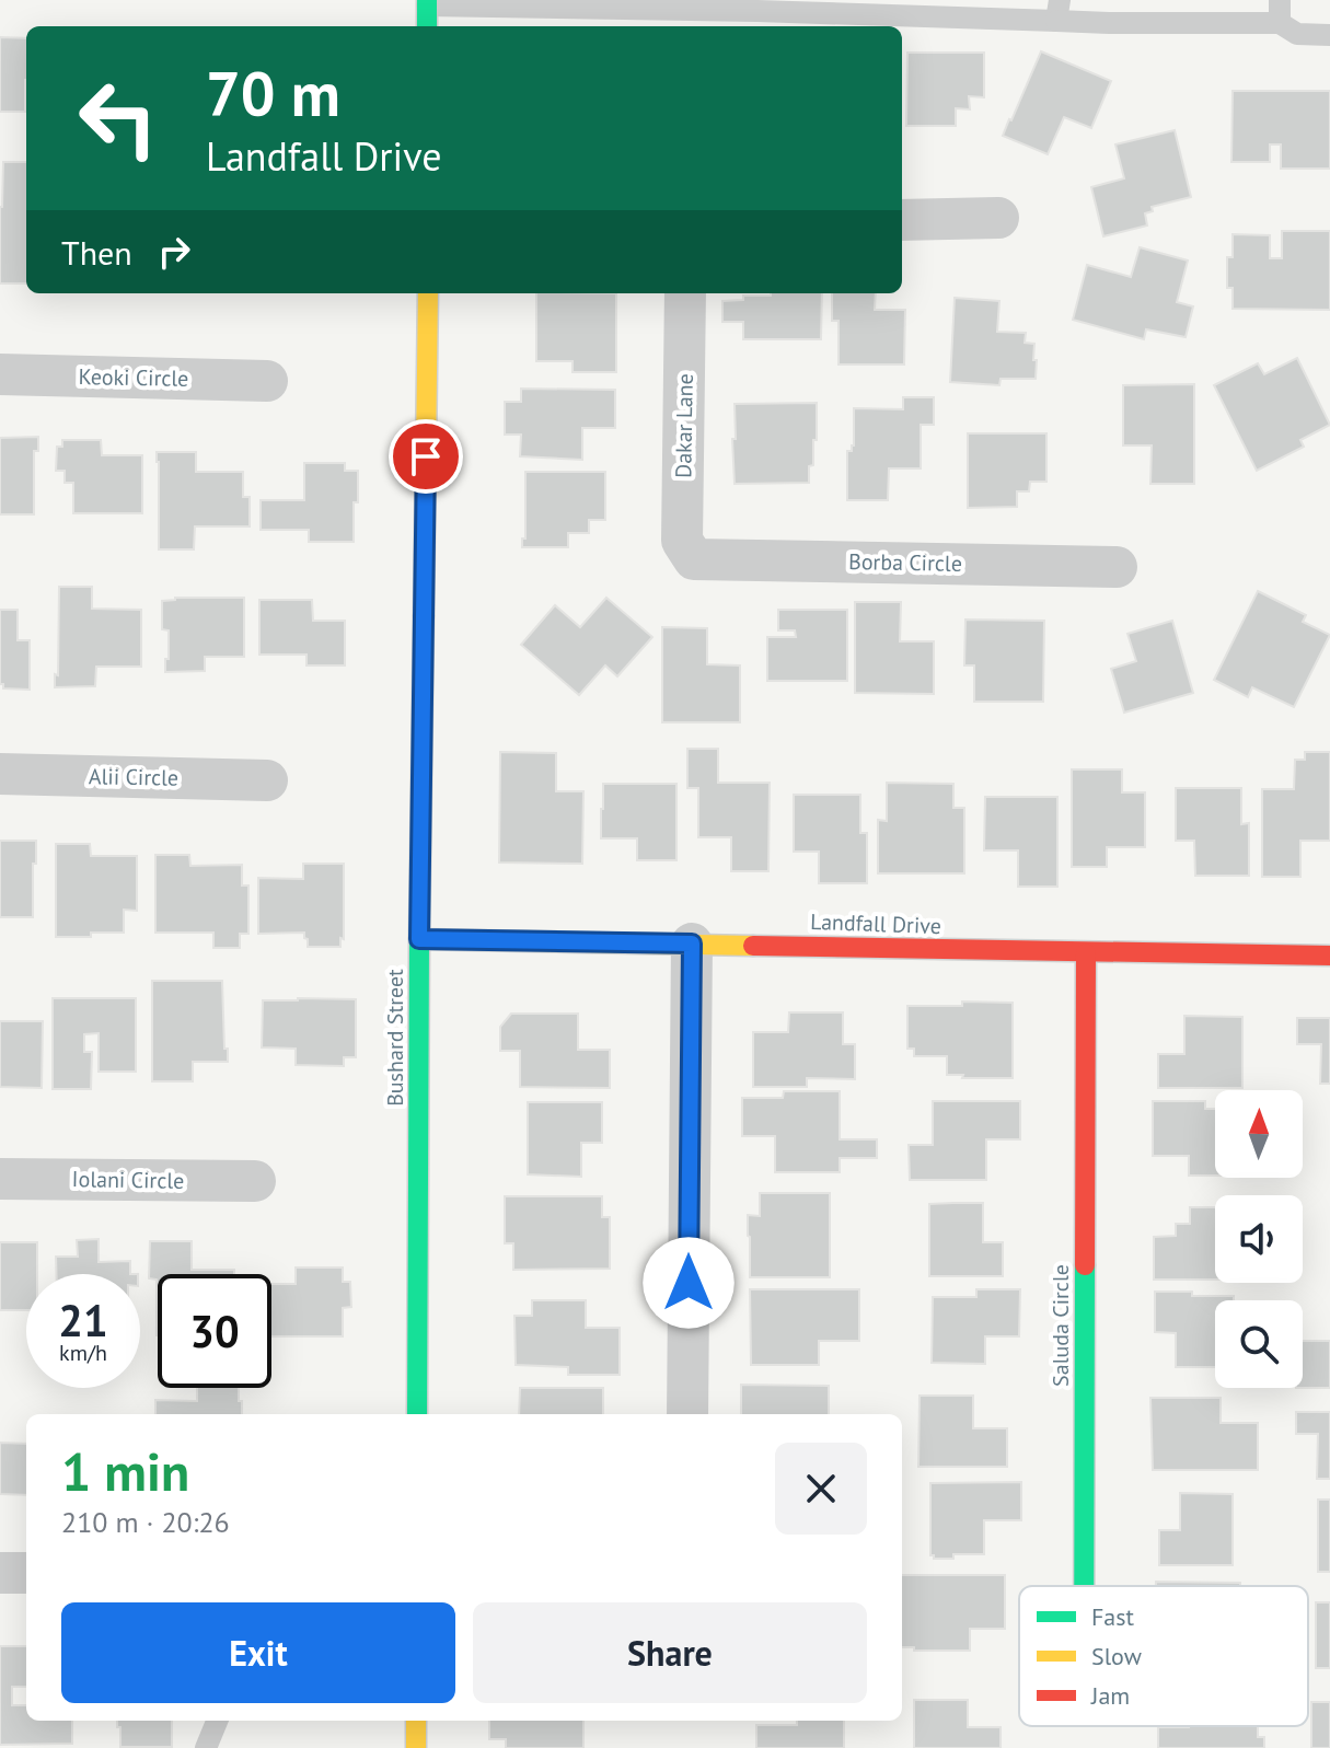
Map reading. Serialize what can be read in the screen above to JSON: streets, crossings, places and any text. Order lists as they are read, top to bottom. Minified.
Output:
{"streets":{"street":["Keoki Circle","Dakar Lane","Borba Circle","Alii Circle","Landfall Drive","Bushard Street","Iolani Circle","Saluda Circle"]},"crossings":[["Dakar Lane","Borba Circle"],["Landfall Drive","Bushard Street"],["Landfall Drive","Saluda Circle"]],"legend":["Fast","Slow","Jam"],"north":"top","page":{"turn":["70 m","Landfall Drive"],"then":"Then","speed":"21 km/h","limit":"30","heading":["1 min","210 m · 20:26"],"buttons":["Exit","Share"]}}
